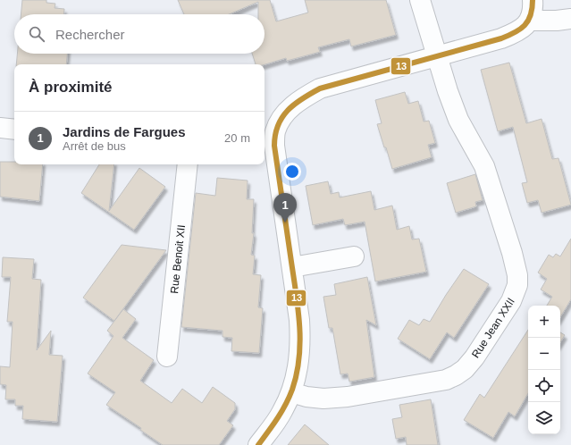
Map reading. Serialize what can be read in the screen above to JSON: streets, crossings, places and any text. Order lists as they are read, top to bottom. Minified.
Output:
{"streets":{"street":["Rue Benoit XII","Rue Jean XXII"]},"lines":["transit line 13"],"page":{"search":"Rechercher","heading":"À proximité","list":[{"mark":"1","name":"Jardins de Fargues","note":"Arrêt de bus","value":"20 m"}],"pins":"1","map_buttons":["+","−"]}}
